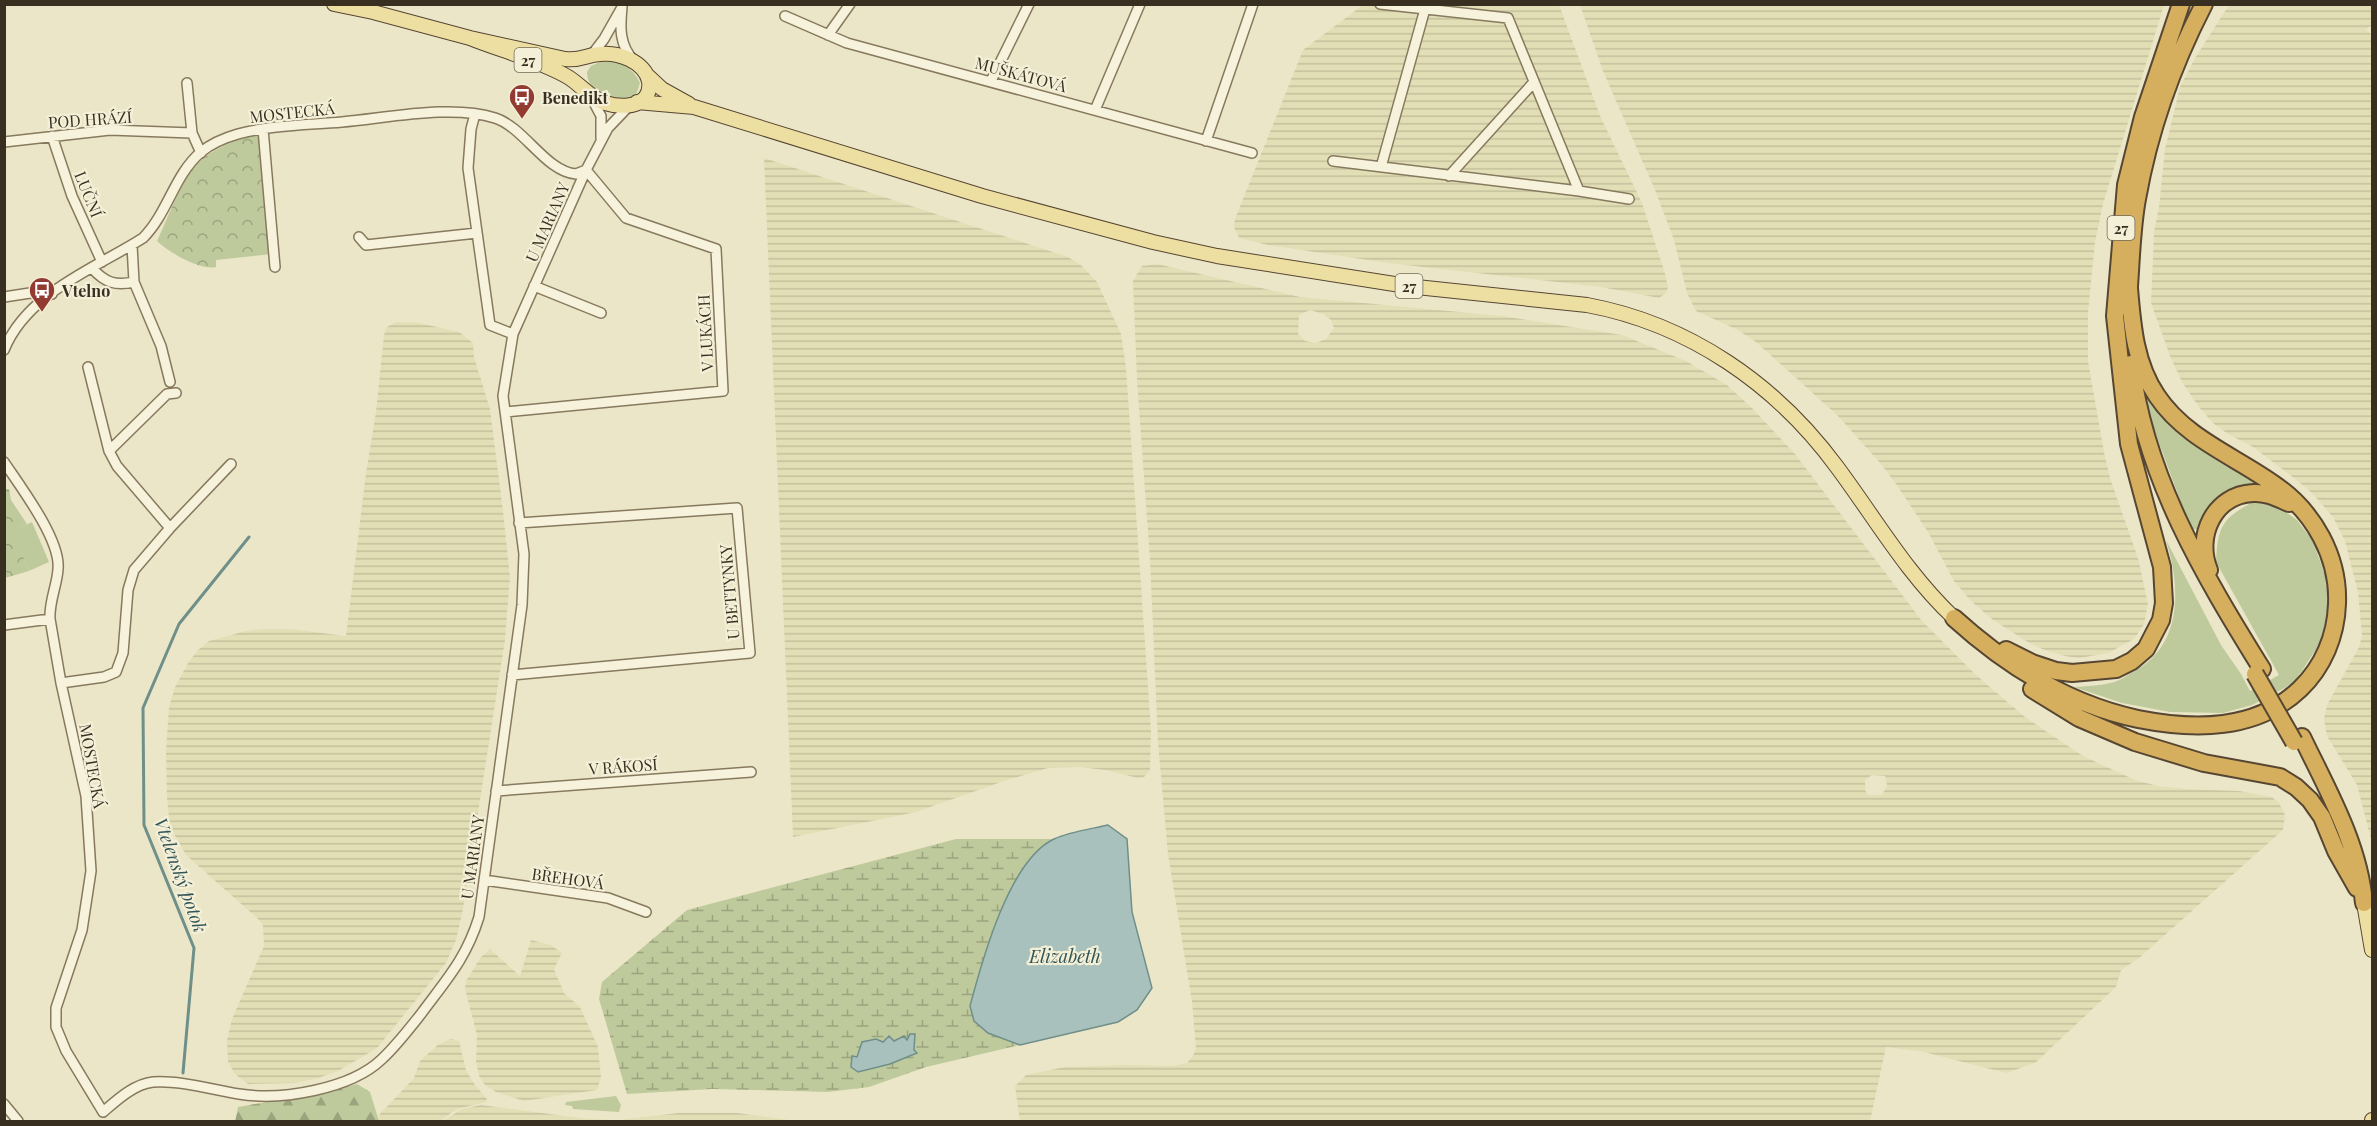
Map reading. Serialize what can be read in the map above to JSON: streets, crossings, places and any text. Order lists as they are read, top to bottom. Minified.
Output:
{"streets":{"highway":["27"],"street":["MUŠKÁTOVÁ","MOSTECKÁ","POD HRÁZÍ","LUČNÍ","U MARIANY","V LUKÁCH","U BETTYNKY","V RÁKOSÍ","BŘEHOVÁ"]},"crossings":[["MOSTECKÁ","LUČNÍ"],["MOSTECKÁ","U MARIANY"],["MOSTECKÁ","V LUKÁCH"],["POD HRÁZÍ","LUČNÍ"],["U MARIANY","V LUKÁCH"],["U MARIANY","U BETTYNKY"],["U MARIANY","V RÁKOSÍ"],["U MARIANY","BŘEHOVÁ"]],"water":["Vtelenský potok","Elizabeth"],"places":{"bus stop":["Benedikt","Vtelno"]}}
